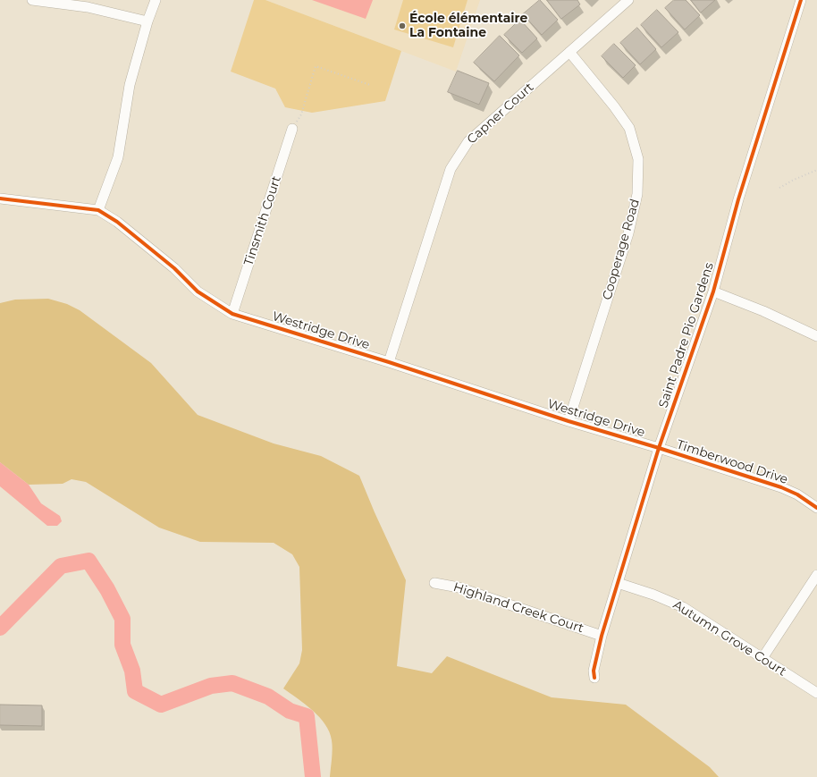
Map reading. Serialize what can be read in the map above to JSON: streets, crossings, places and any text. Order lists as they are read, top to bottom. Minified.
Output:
{"streets":{"street":["Capner Court","Tinsmith Court","Cooperage Road","Westridge Drive","Saint Padre Pio Gardens","Timberwood Drive","Highland Creek Court","Autumn Grove Court"]},"crossings":[["Capner Court","Cooperage Road"],["Capner Court","Westridge Drive"],["Tinsmith Court","Westridge Drive"],["Cooperage Road","Westridge Drive"],["Westridge Drive","Saint Padre Pio Gardens"],["Westridge Drive","Timberwood Drive"],["Saint Padre Pio Gardens","Timberwood Drive"],["Saint Padre Pio Gardens","Highland Creek Court"],["Saint Padre Pio Gardens","Autumn Grove Court"]],"places":["École élémentaire La Fontaine"]}
